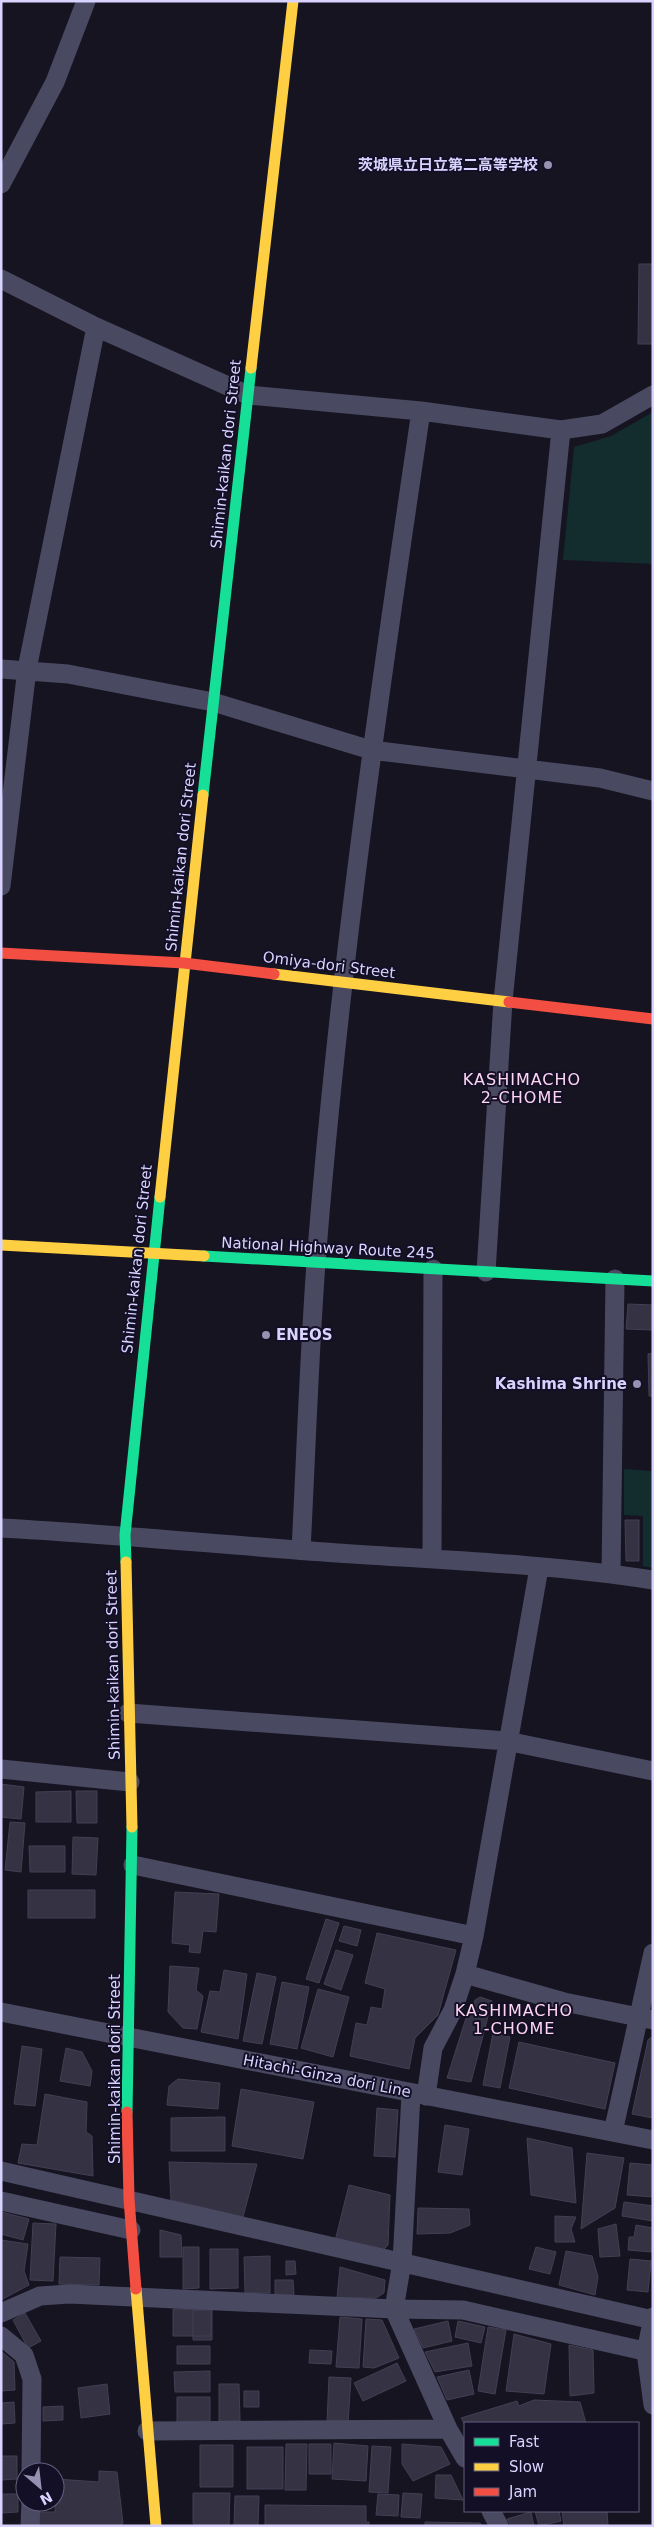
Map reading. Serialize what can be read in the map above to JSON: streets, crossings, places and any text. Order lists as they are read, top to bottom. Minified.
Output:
{"streets":{"main road":["Shimin-kaikan dori Street","Omiya-dori Street","National Highway Route 245"],"street":["Hitachi-Ginza dori Line"]},"crossings":[["Shimin-kaikan dori Street","Omiya-dori Street"],["Shimin-kaikan dori Street","National Highway Route 245"],["Shimin-kaikan dori Street","Hitachi-Ginza dori Line"]],"districts":["KASHIMACHO 2-CHOME","KASHIMACHO 1-CHOME"],"places":["茨城県立日立第二高等学校","ENEOS","Kashima Shrine"],"legend":["Fast","Slow","Jam"],"north":"bottom right"}
